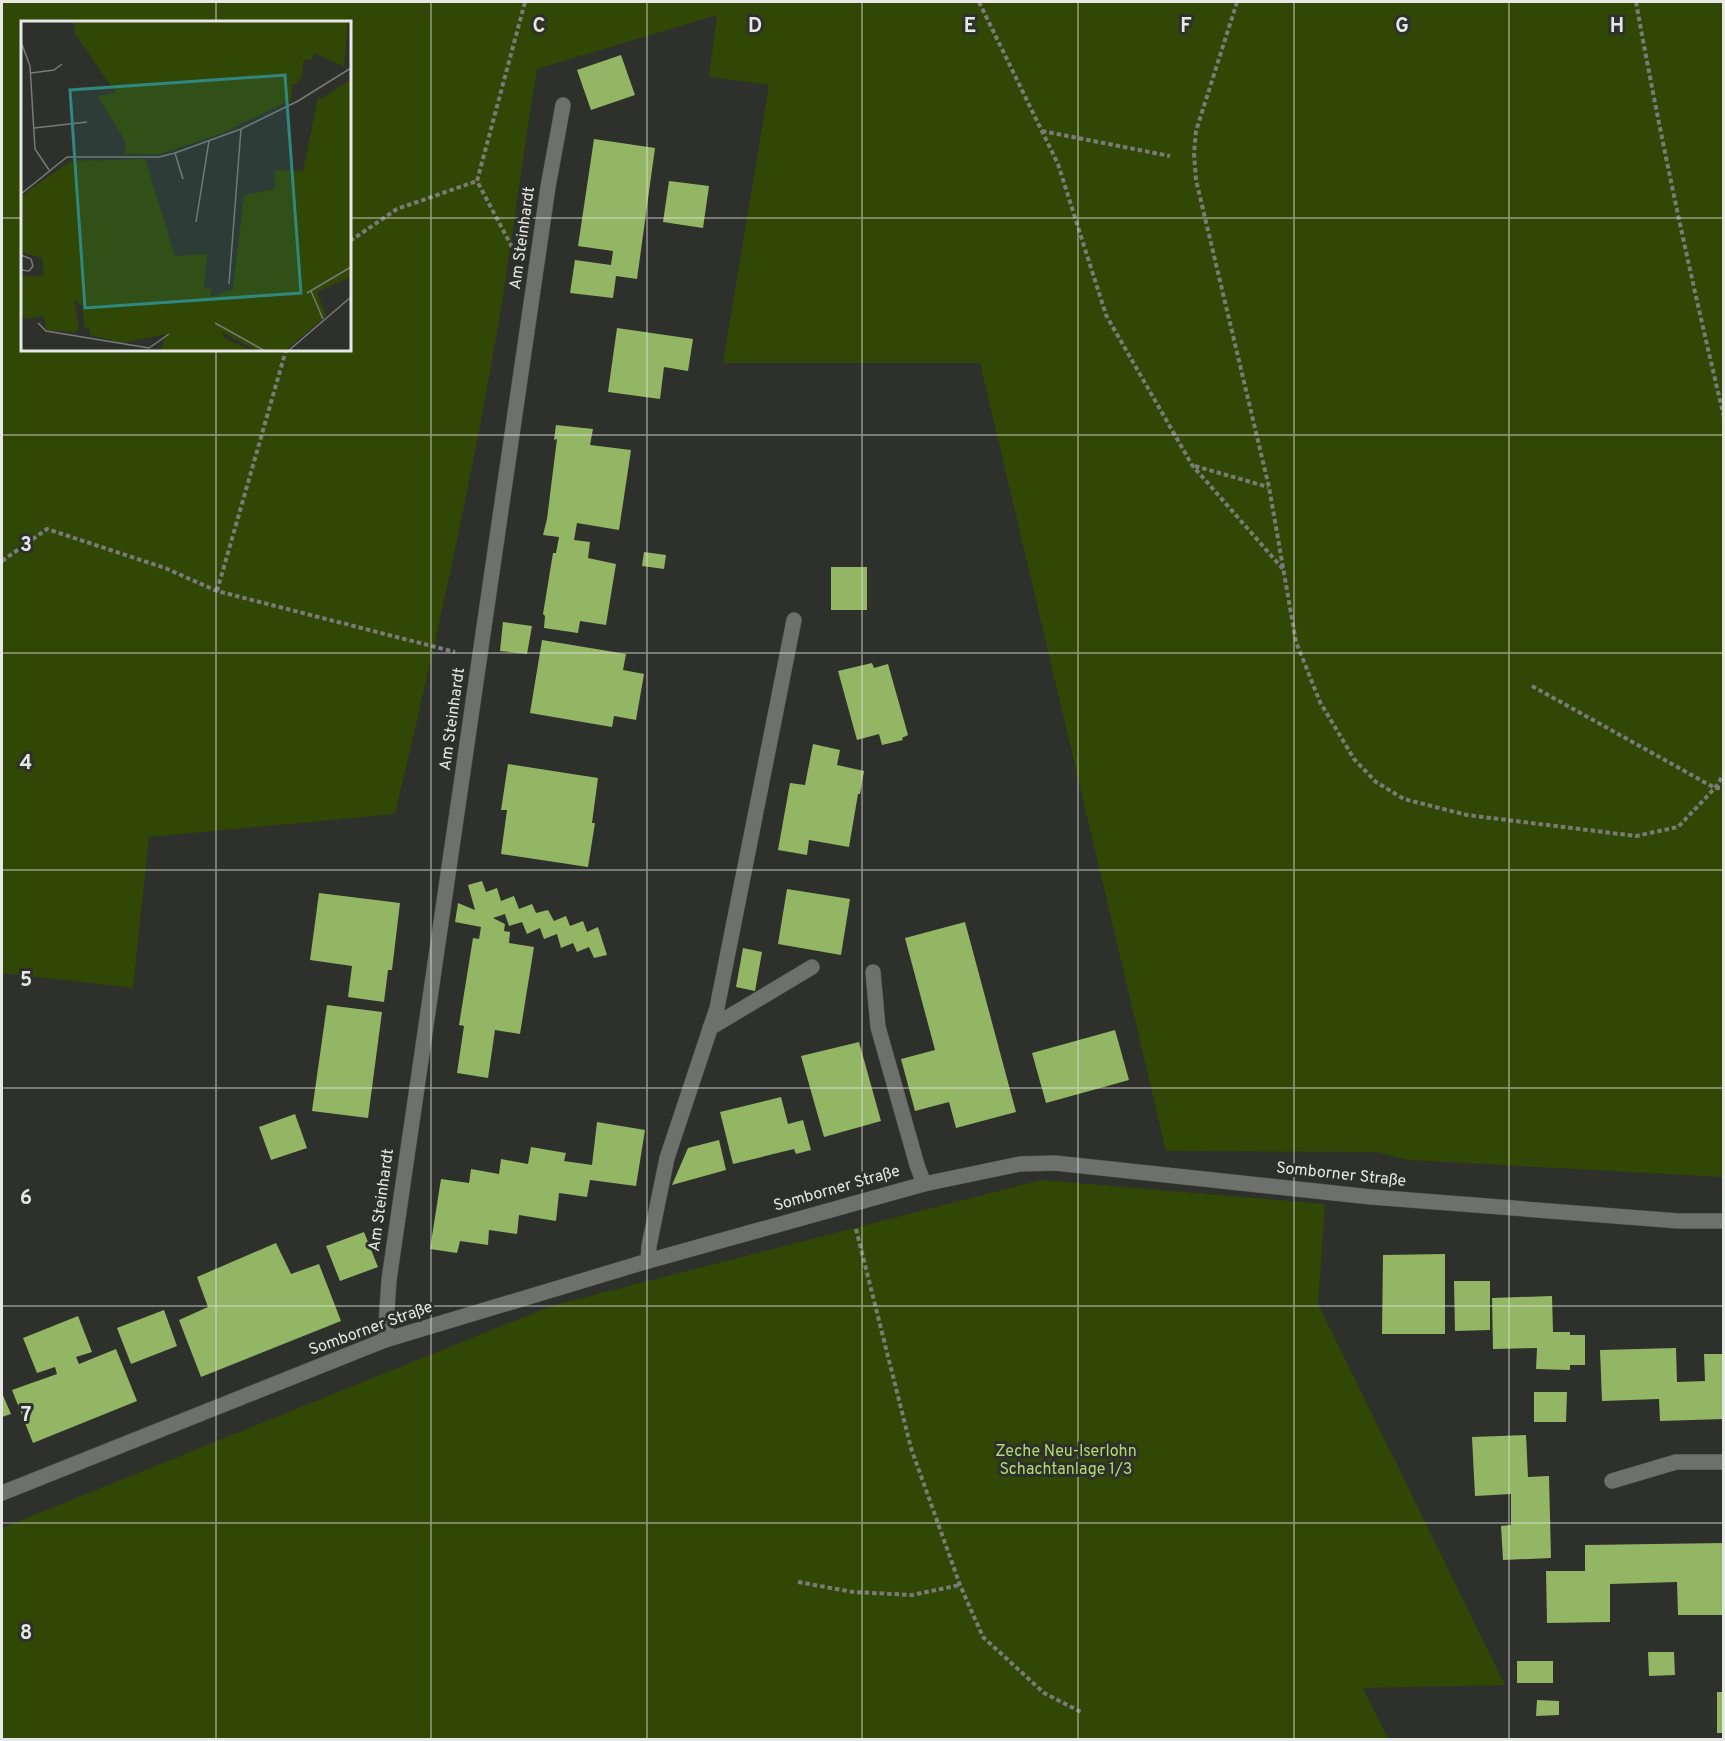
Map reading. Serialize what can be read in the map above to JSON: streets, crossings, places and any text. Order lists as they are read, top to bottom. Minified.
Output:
{"streets":{"street":["Am Steinhardt","Somborner Straße"]},"crossings":[["Am Steinhardt","Somborner Straße"]],"parks":["Zeche Neu-Iserlohn Schachtanlage 1/3"],"grid":{"columns":["C","D","E","F","G","H"],"rows":["3","4","5","6","7","8"]}}
